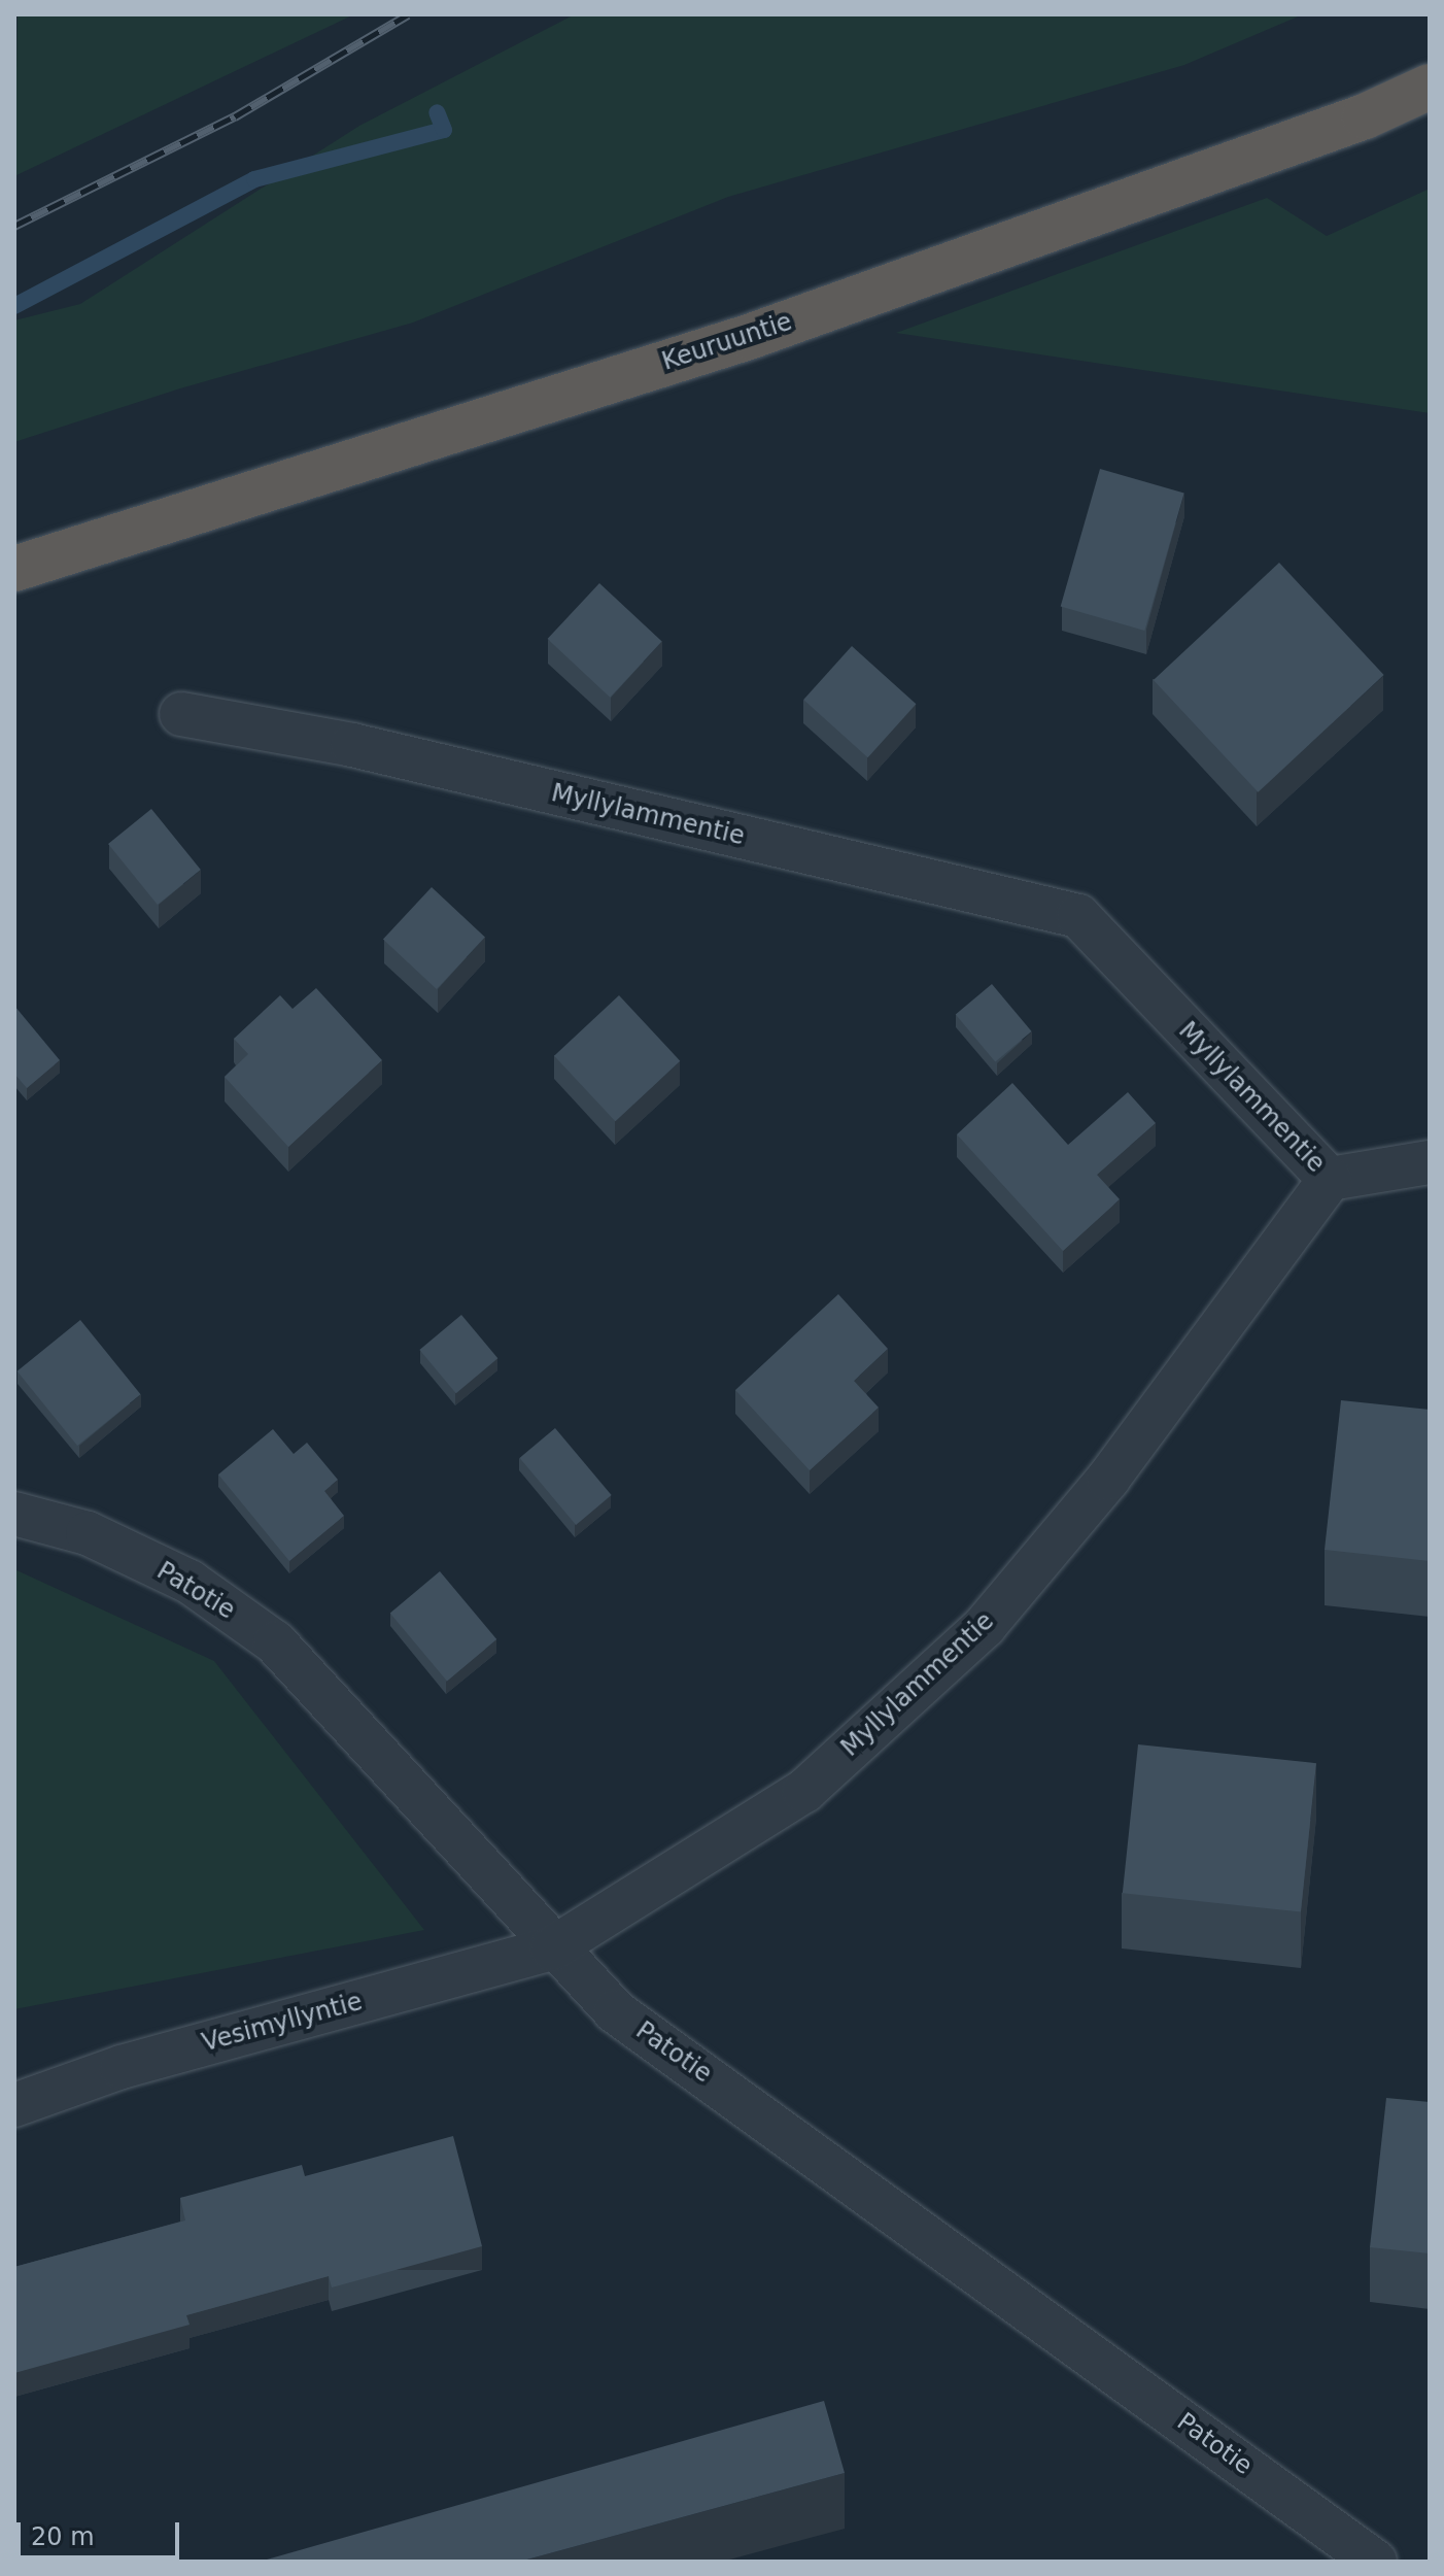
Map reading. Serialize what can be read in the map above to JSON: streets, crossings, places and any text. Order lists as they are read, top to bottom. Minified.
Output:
{"streets":{"highway":["Keuruuntie"],"street":["Myllylammentie","Patotie","Vesimyllyntie"]},"crossings":[["Myllylammentie","Patotie"],["Myllylammentie","Vesimyllyntie"],["Patotie","Vesimyllyntie"]],"scale_bar":"20 m"}
